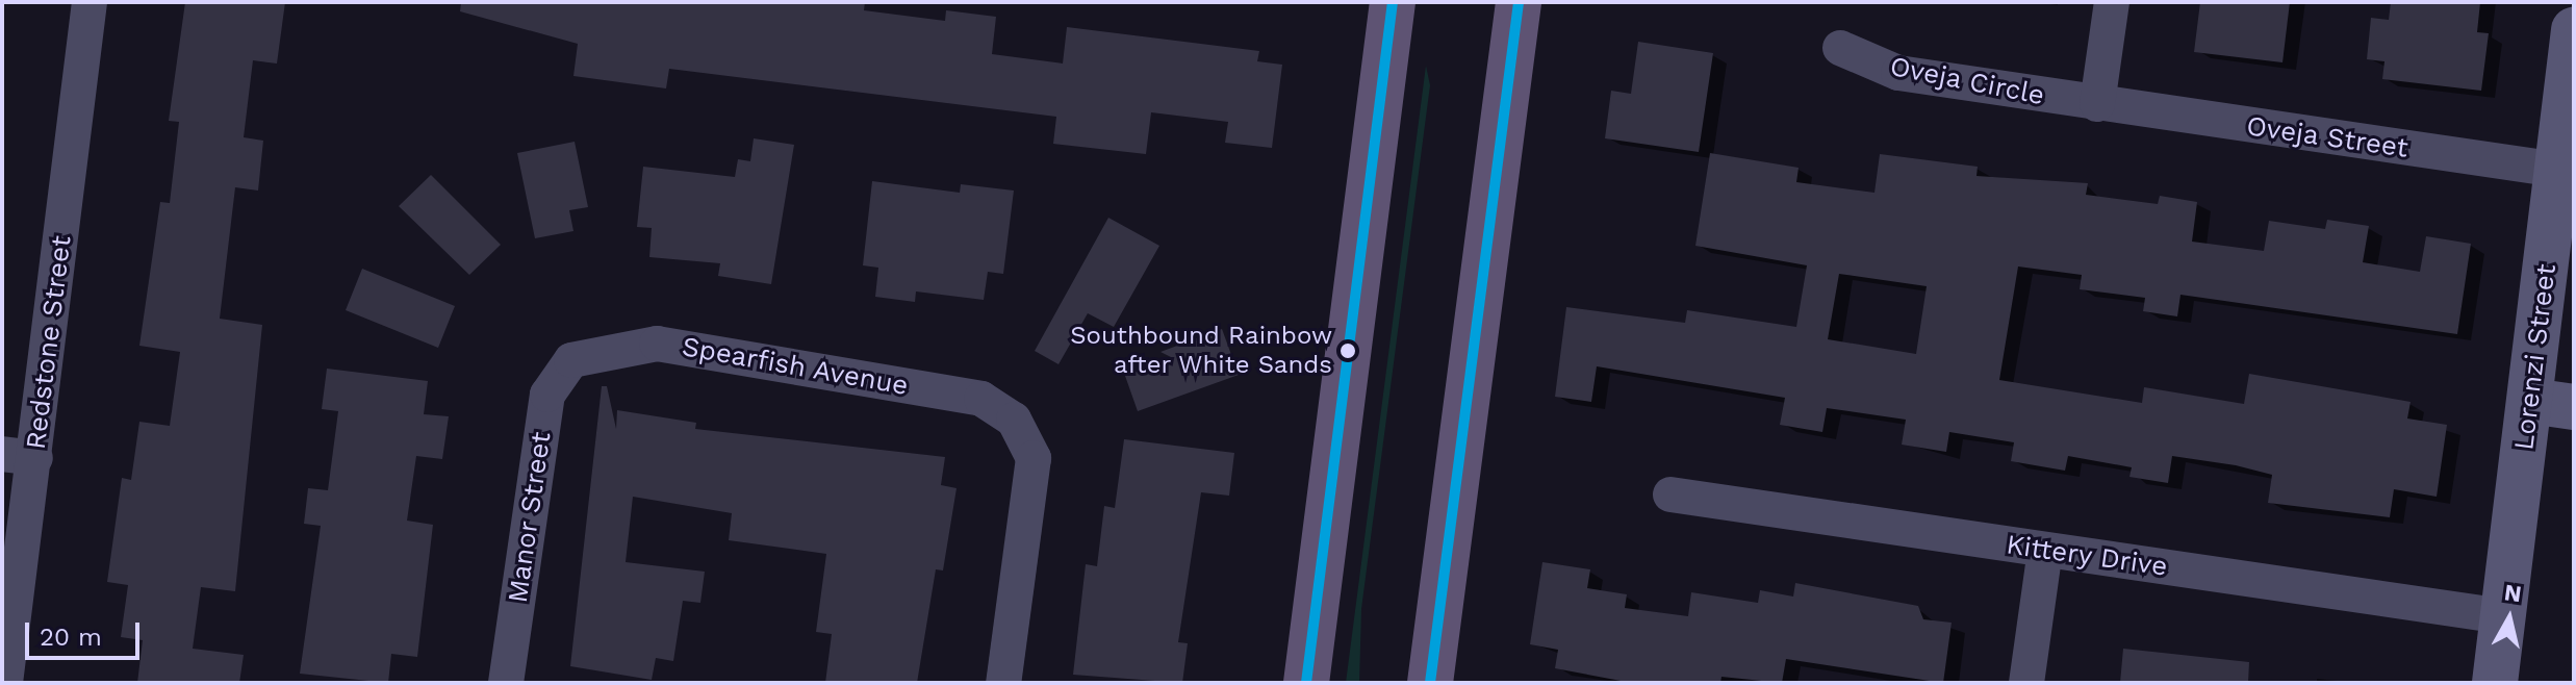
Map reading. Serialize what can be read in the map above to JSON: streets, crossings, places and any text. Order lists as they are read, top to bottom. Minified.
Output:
{"streets":{"street":["Oveja Circle","Oveja Street","Redstone Street","Lorenzi Street","Spearfish Avenue","Manor Street","Kittery Drive"]},"crossings":[["Oveja Circle","Oveja Street"],["Oveja Street","Lorenzi Street"],["Lorenzi Street","Kittery Drive"],["Spearfish Avenue","Manor Street"]],"places":["Southbound Rainbow after White Sands"],"scale_bar":"20 m","north":"top"}
